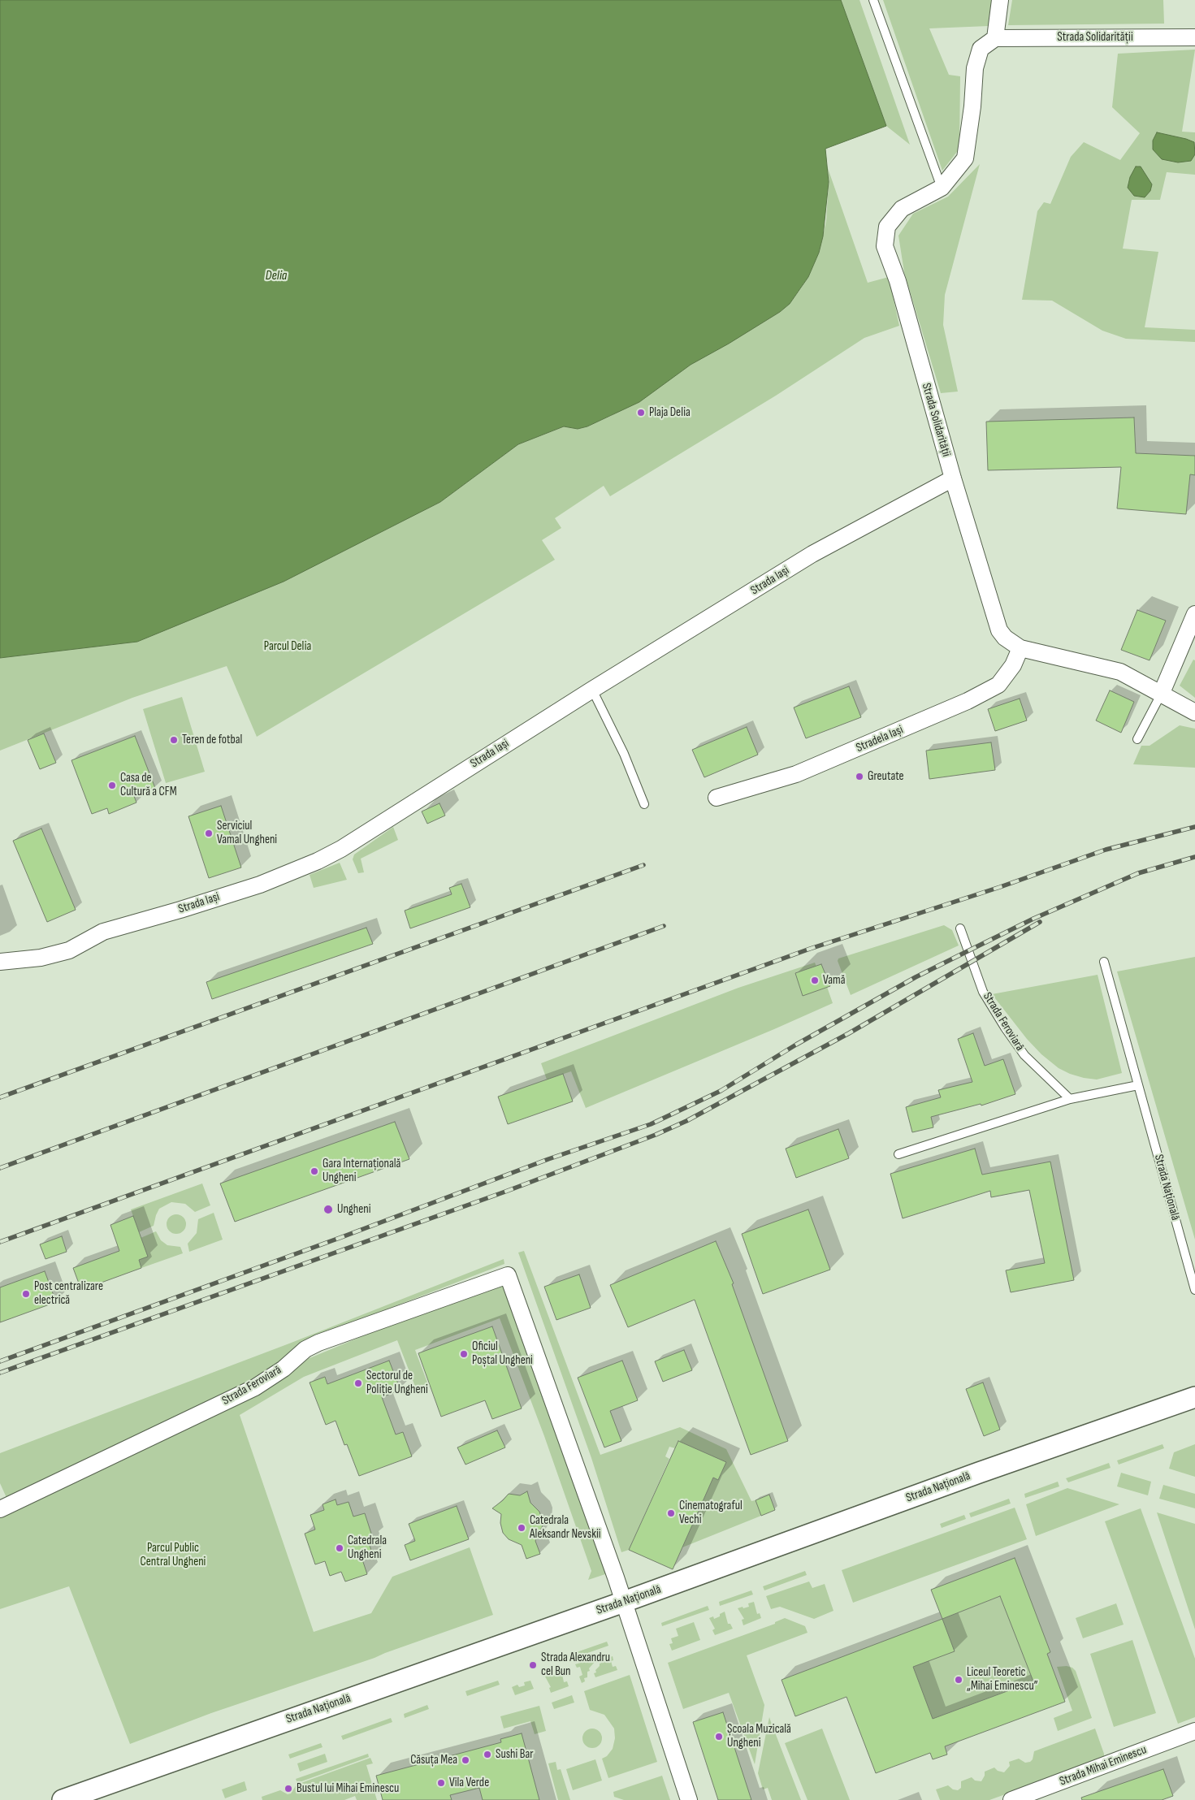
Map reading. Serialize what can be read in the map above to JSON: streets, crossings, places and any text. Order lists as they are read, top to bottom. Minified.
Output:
{"streets":{"street":["Strada Solidarității","Strada Iași","Stradela Iași","Strada Feroviară","Strada Națională","Strada Mihai Eminescu"]},"crossings":[["Strada Solidarității","Strada Iași"],["Strada Solidarității","Stradela Iași"],["Strada Feroviară","Strada Națională"]],"water":["Delia"],"parks":["Parcul Delia","Parcul Public Central Ungheni"],"places":["Plaja Delia","Teren de fotbal","Greutate","Casa de Cultură a CFM","Serviciul Vamal Ungheni","Vamă","Gara Internațională Ungheni","Ungheni","Post centralizare electrică","Oficiul Poștal Ungheni","Sectorul de Poliție Ungheni","Cinematograful Vechi","Catedrala Aleksandr Nevskii","Catedrala Ungheni","Strada Alexandru cel Bun","Liceul Teoretic „Mihai Eminescu”","Școala Muzicală Ungheni","Sushi Bar","Căsuța Mea","Vila Verde","Bustul lui Mihai Eminescu"]}
